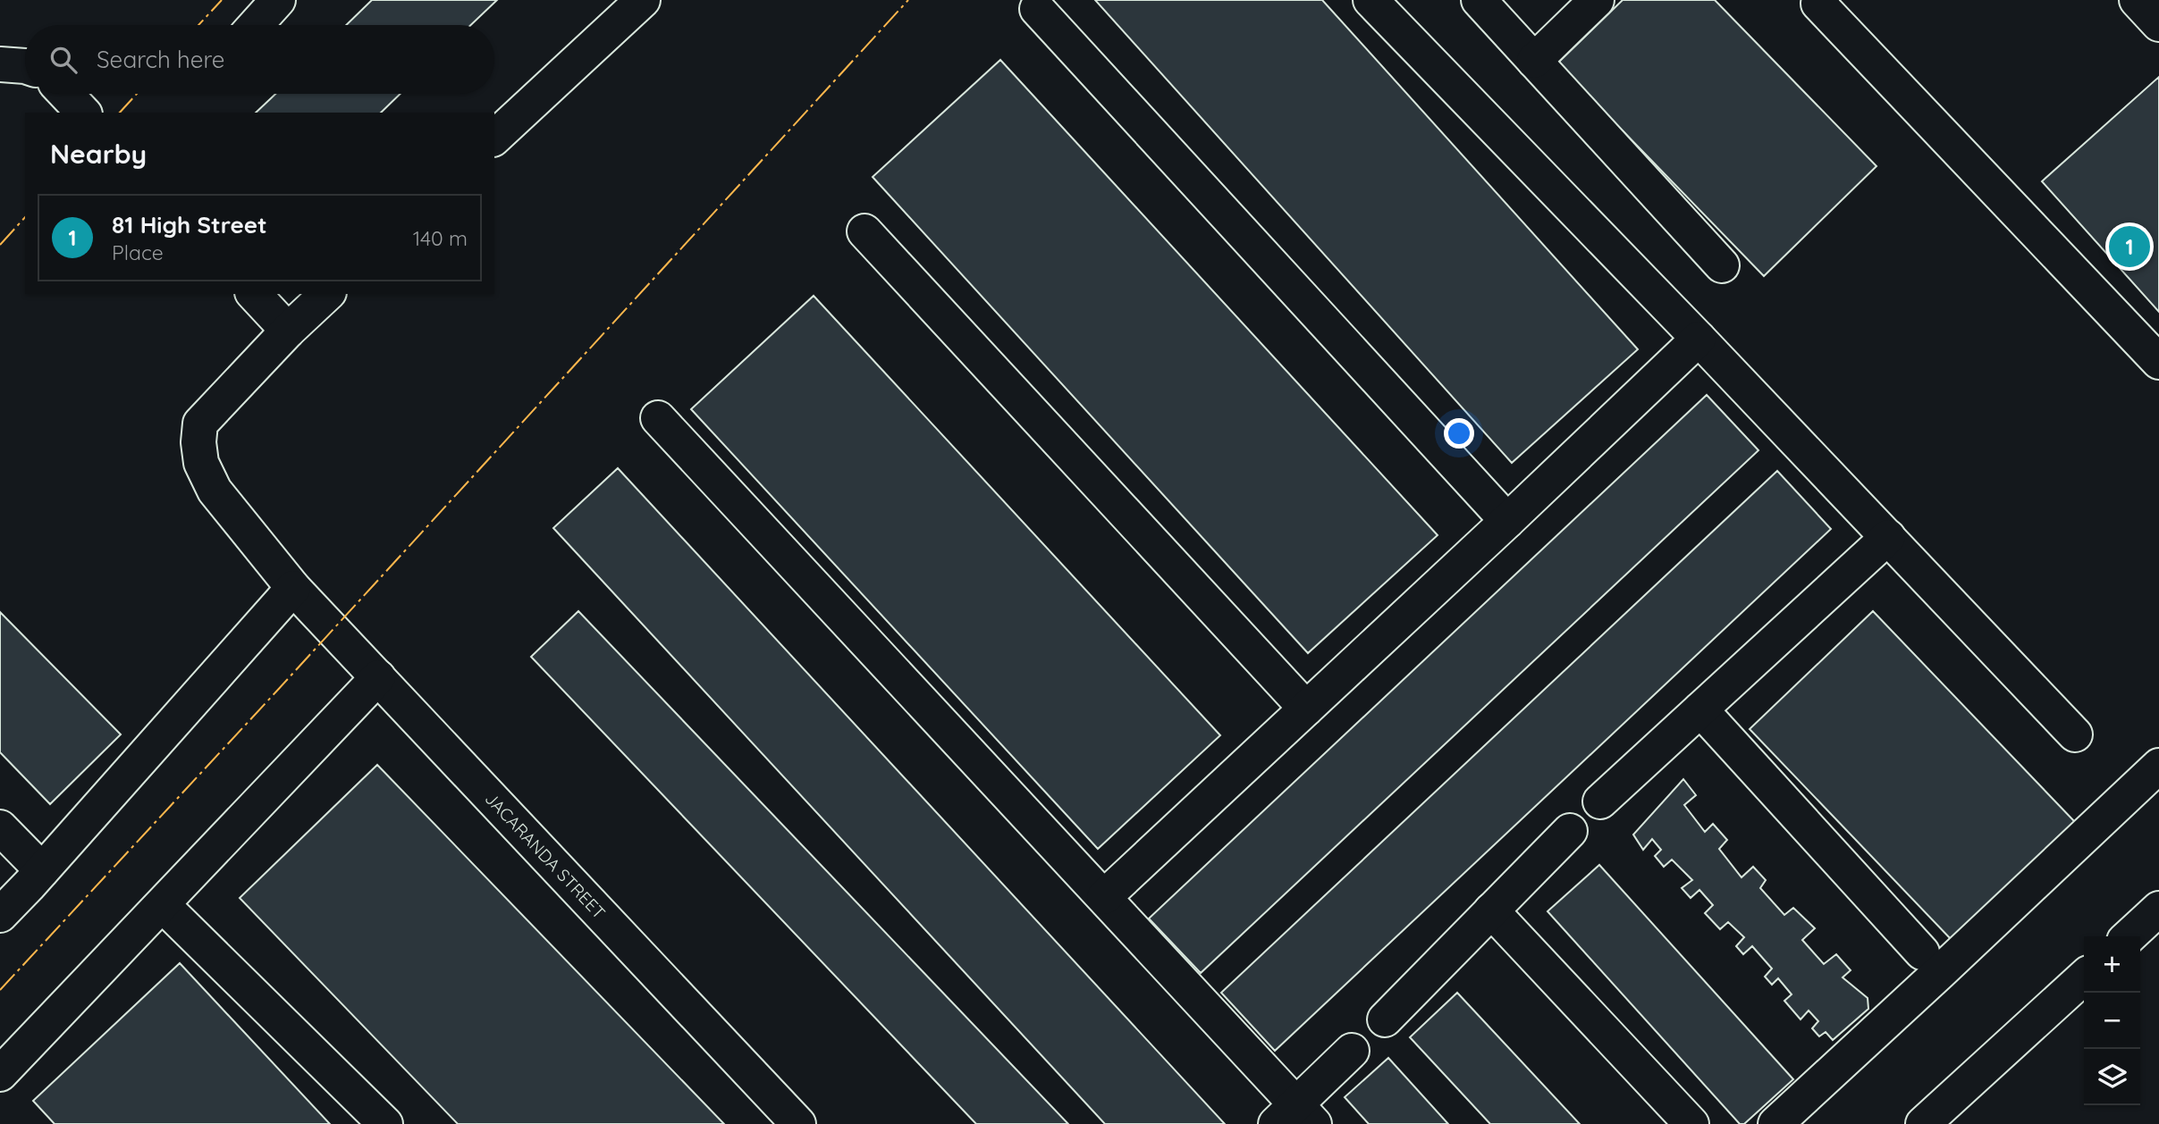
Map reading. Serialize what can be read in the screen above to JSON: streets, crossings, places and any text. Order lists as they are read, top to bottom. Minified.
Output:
{"streets":{"street":["JACARANDA STREET"]},"page":{"search":"Search here","heading":"Nearby","list":[{"mark":"1","name":"81 High Street","note":"Place","value":"140 m"}],"pins":"1","map_buttons":["+","−"]}}
